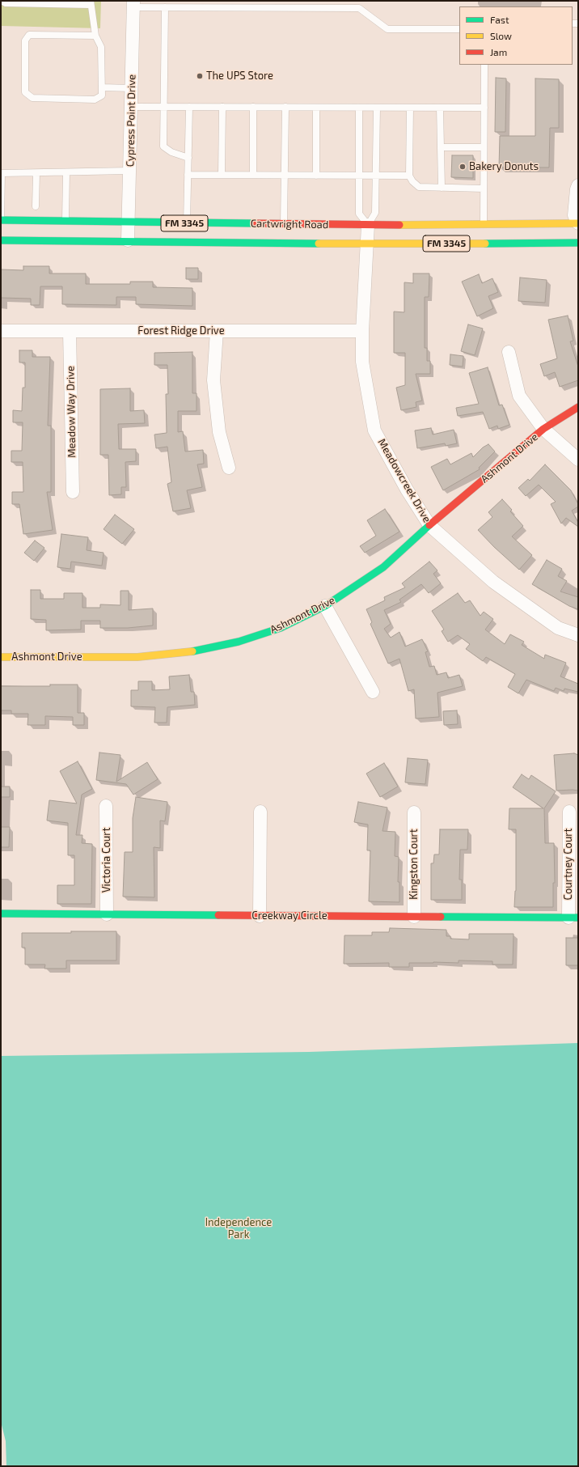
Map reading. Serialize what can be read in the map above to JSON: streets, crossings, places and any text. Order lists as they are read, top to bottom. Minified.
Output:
{"streets":{"street":["Cypress Point Drive","FM 3345","Cartwright Road","Forest Ridge Drive","Meadow Way Drive","Ashmont Drive","Meadowcreek Drive","Victoria Court","Kingston Court","Courtney Court","Creekway Circle"]},"crossings":[["Cypress Point Drive","Cartwright Road"],["Cartwright Road","Meadowcreek Drive"],["Forest Ridge Drive","Meadow Way Drive"],["Forest Ridge Drive","Meadowcreek Drive"],["Ashmont Drive","Meadowcreek Drive"],["Victoria Court","Creekway Circle"],["Kingston Court","Creekway Circle"],["Courtney Court","Creekway Circle"]],"parks":["Independence Park"],"places":["The UPS Store","Bakery Donuts"],"legend":["Fast","Slow","Jam"]}
